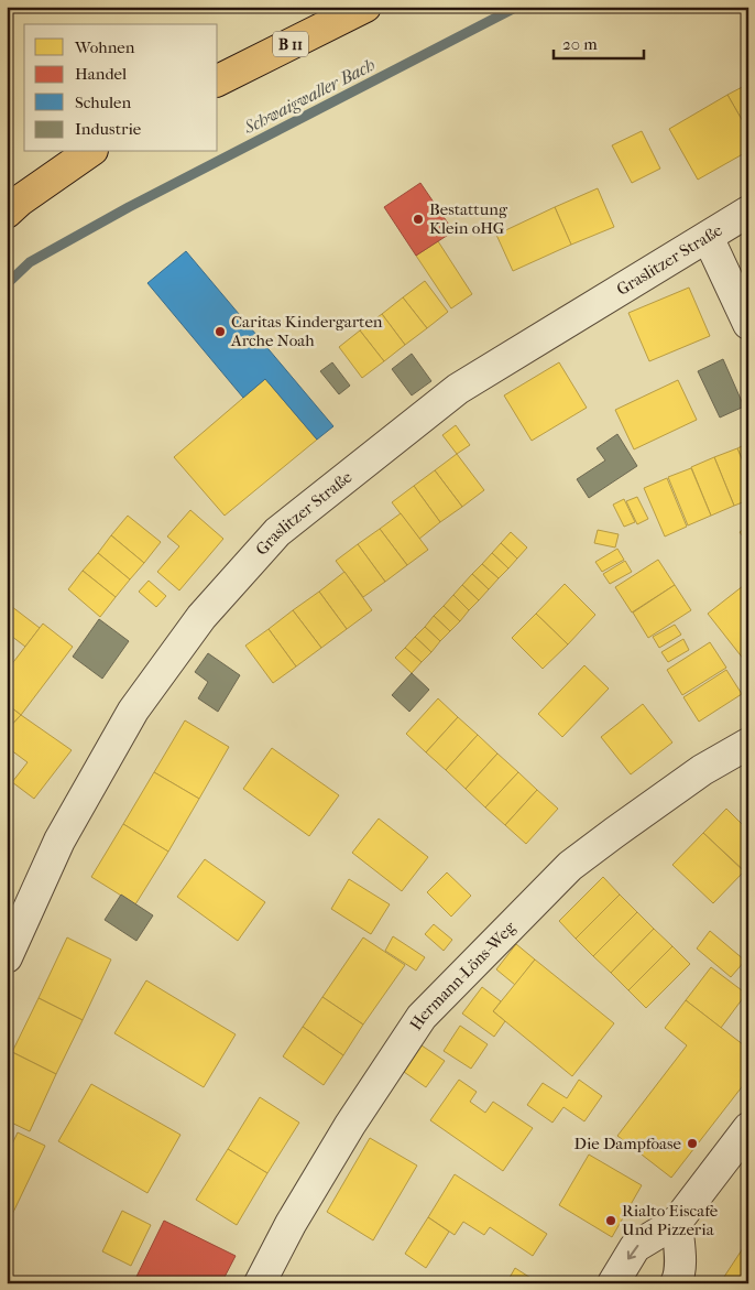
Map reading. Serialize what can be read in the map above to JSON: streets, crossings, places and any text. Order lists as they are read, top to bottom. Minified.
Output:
{"streets":{"main road":["B 11"],"street":["Graslitzer Straße","Hermann-Löns-Weg"]},"water":["Schwaigwaller Bach"],"places":["Bestattung Klein oHG","Caritas Kindergarten Arche Noah","Die Dampfoase","Rialto Eiscafe Und Pizzeria"],"legend":["Wohnen","Handel","Schulen","Industrie"],"scale_bar":"20 m"}
